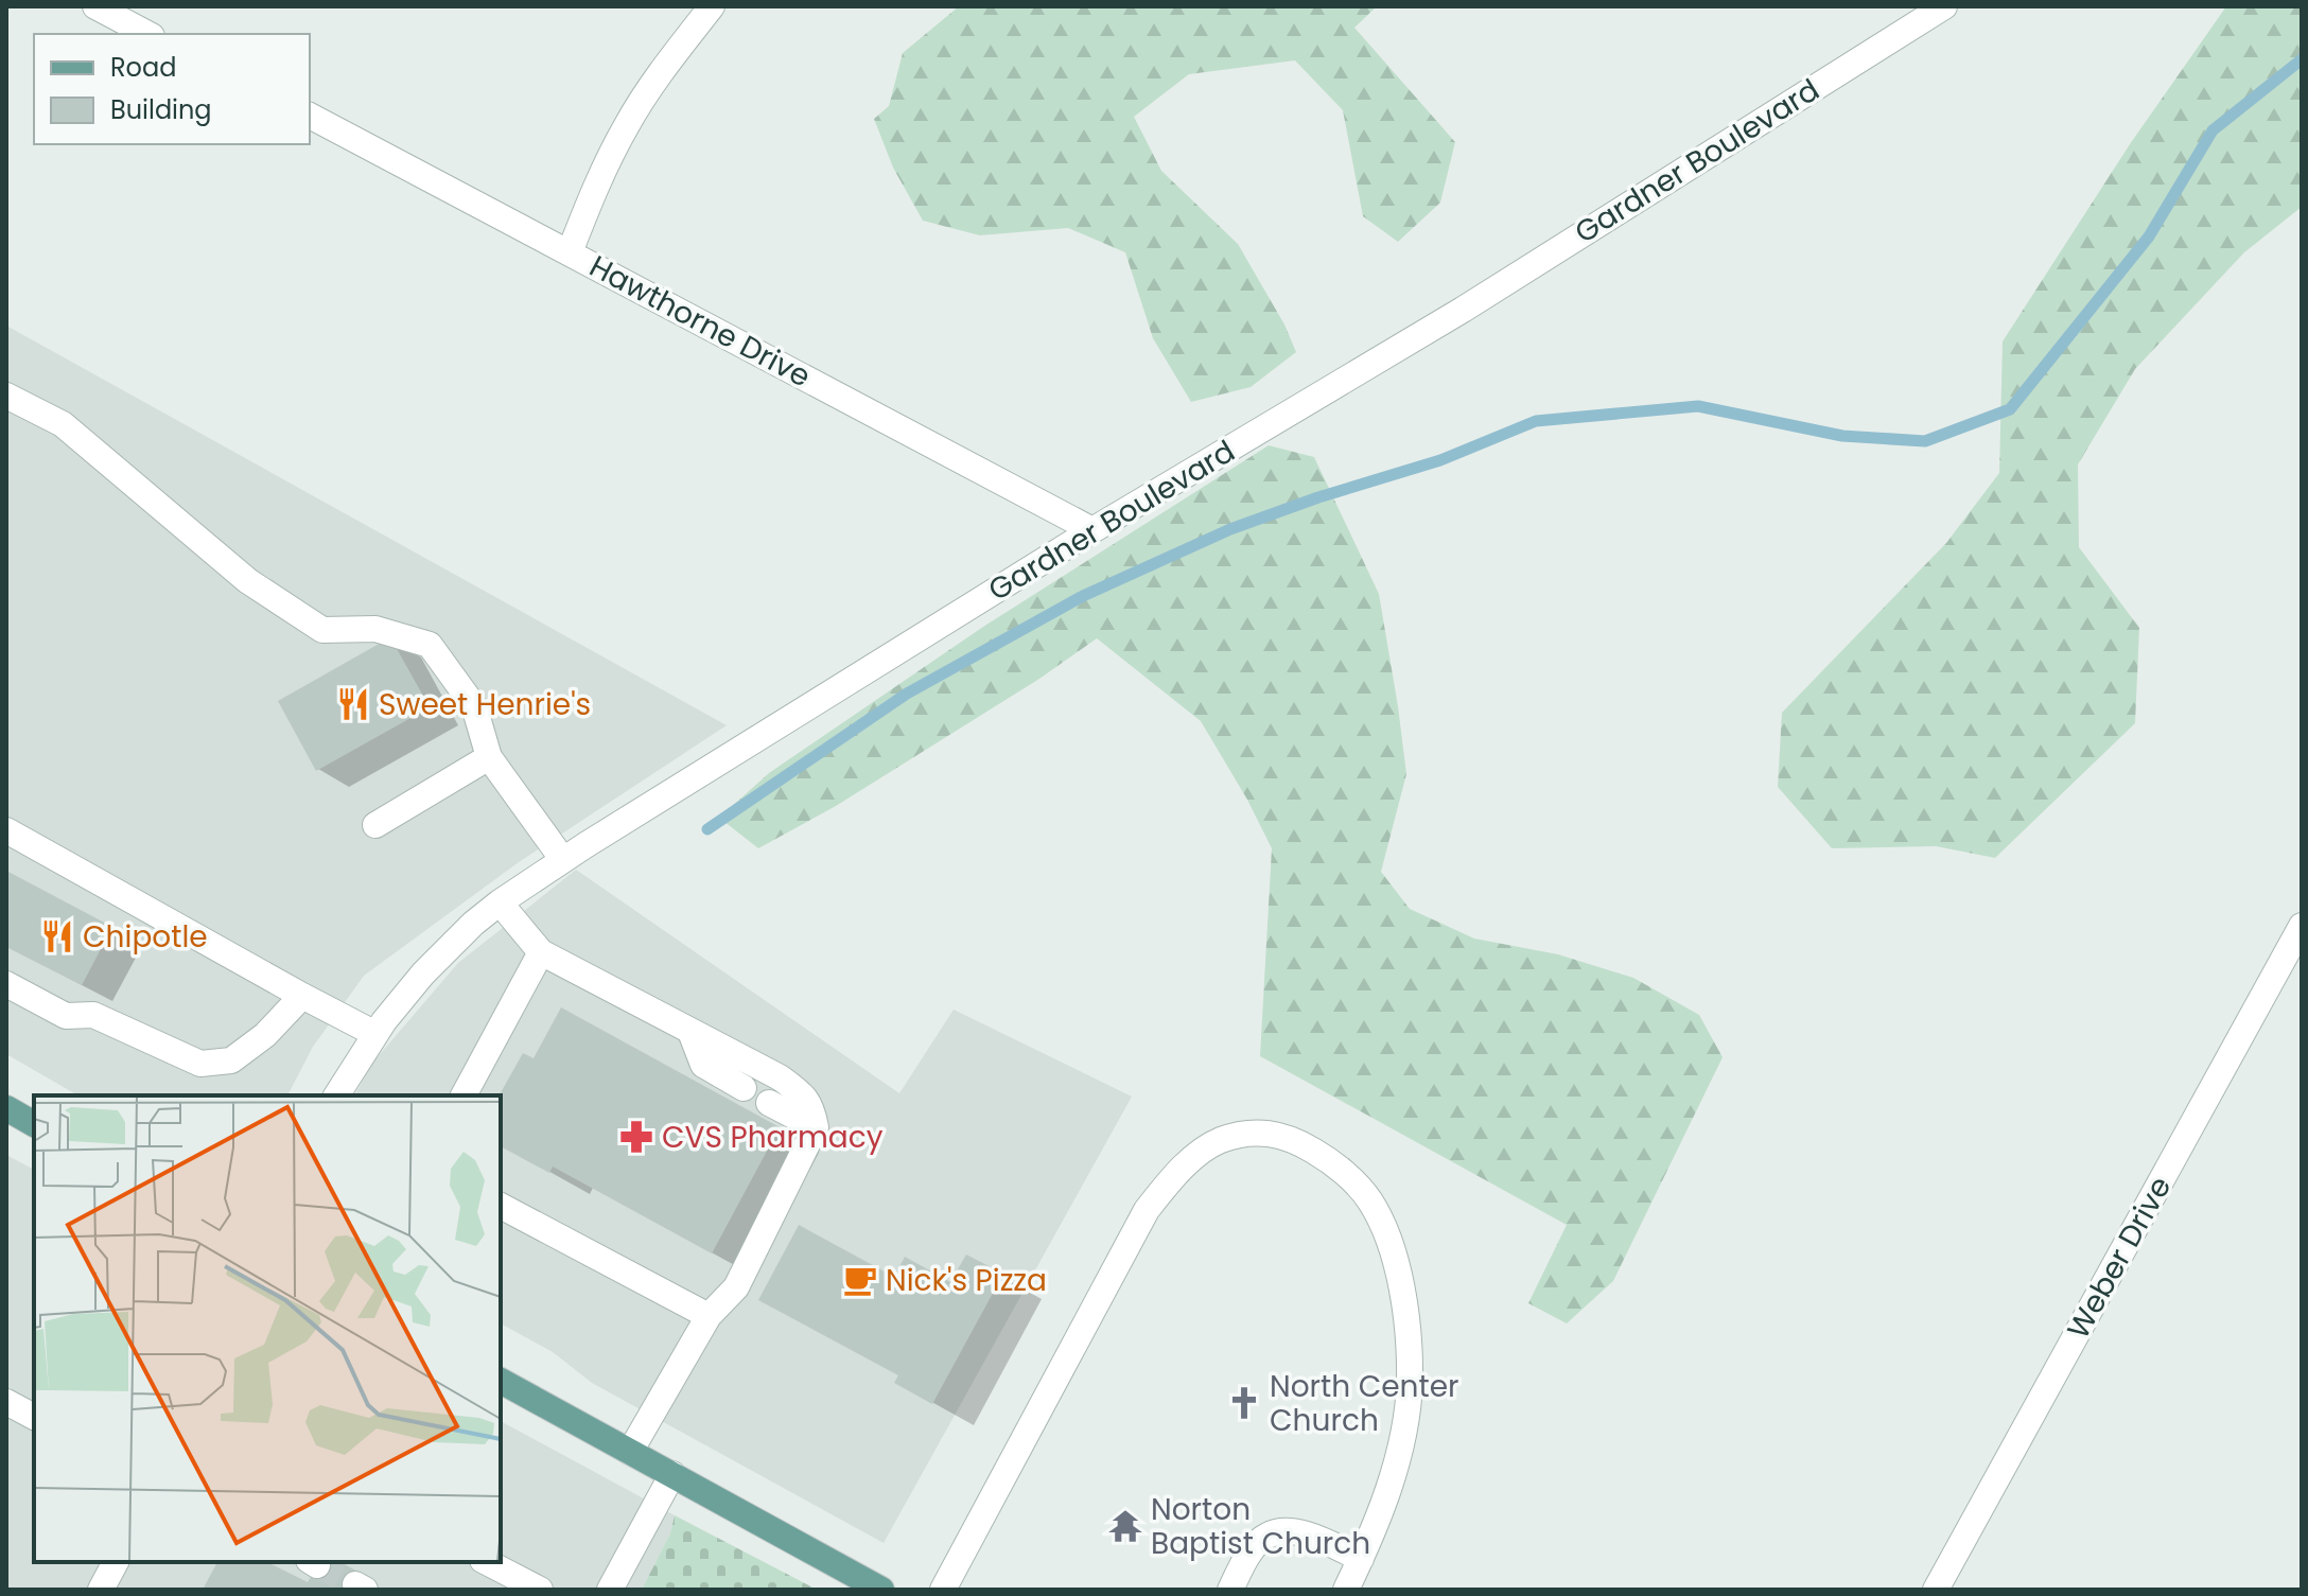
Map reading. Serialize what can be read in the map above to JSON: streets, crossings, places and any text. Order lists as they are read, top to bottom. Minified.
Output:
{"streets":{"street":["Gardner Boulevard","Hawthorne Drive","Weber Drive"]},"crossings":[["Gardner Boulevard","Hawthorne Drive"]],"places":{"restaurant":["Sweet Henrie's","Chipotle"],"pharmacy":["CVS Pharmacy"],"cafe":["Nick's Pizza"],"church":["North Center Church"],"temple":["Norton Baptist Church"]},"legend":["Road","Building"]}
